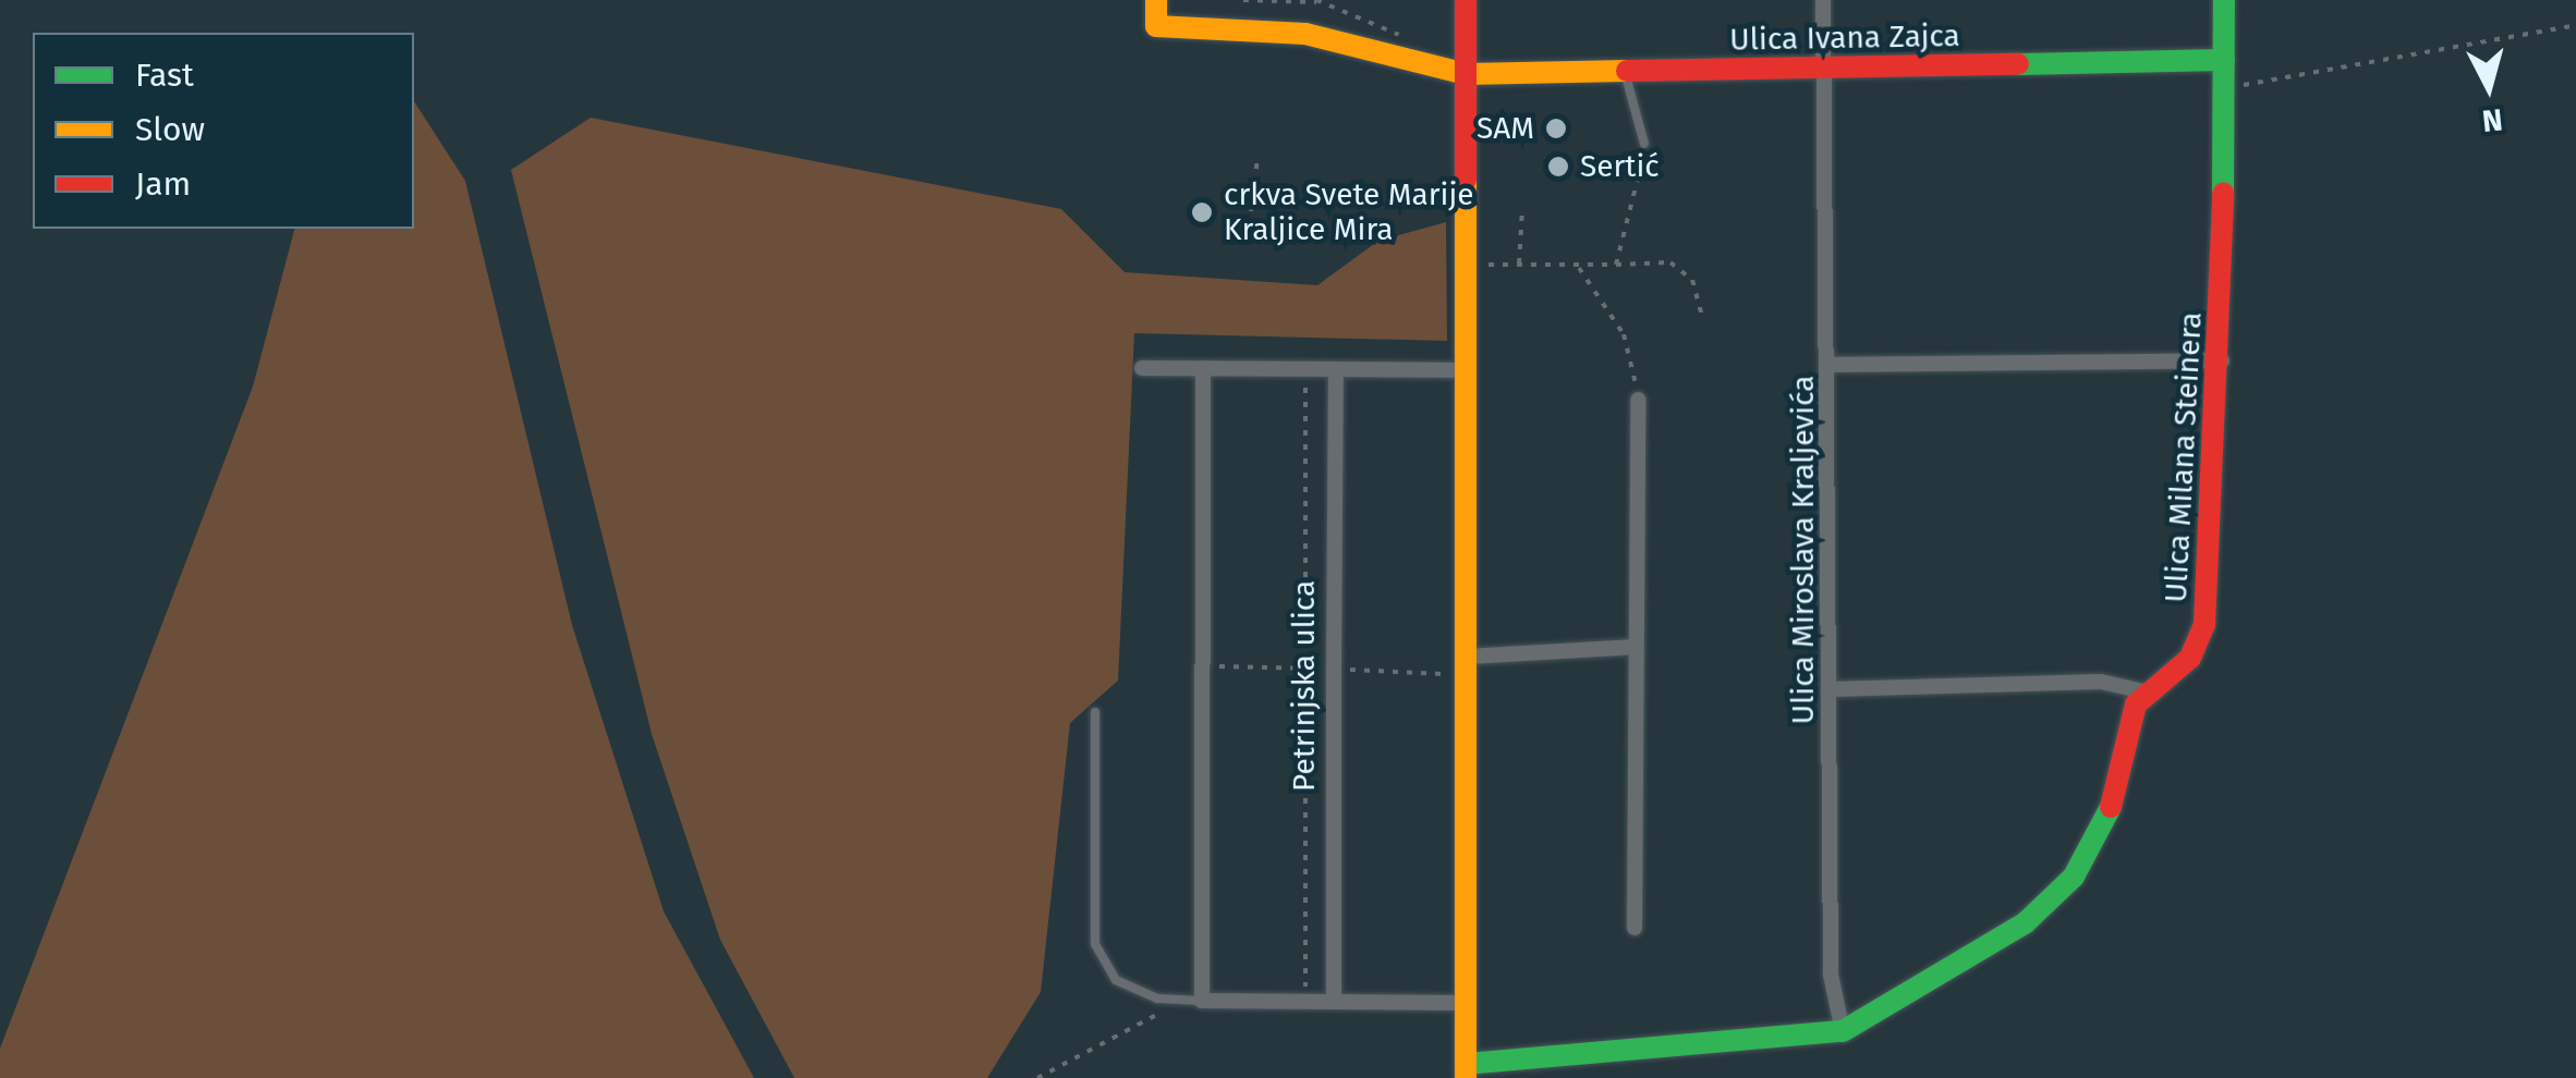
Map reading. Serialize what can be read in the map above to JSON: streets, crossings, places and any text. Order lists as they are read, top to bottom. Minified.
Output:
{"streets":{"street":["Ulica Ivana Zajca","Ulica Milana Steinera","Ulica Miroslava Kraljevića","Petrinjska ulica"]},"crossings":[["Ulica Ivana Zajca","Ulica Milana Steinera"],["Ulica Ivana Zajca","Ulica Miroslava Kraljevića"]],"places":["SAM","Sertić","crkva Svete Marije Kraljice Mira"],"legend":["Fast","Slow","Jam"],"north":"bottom"}
